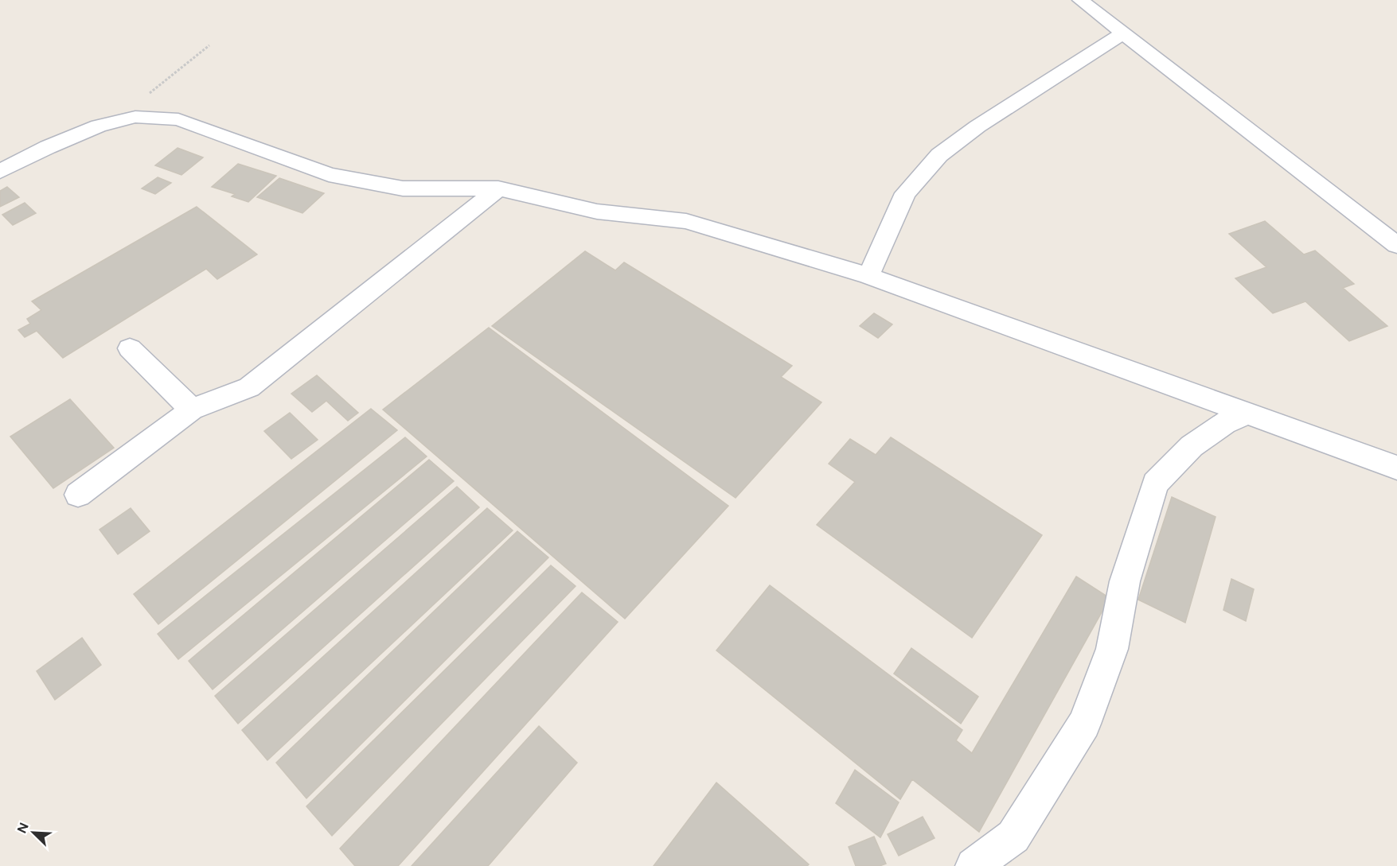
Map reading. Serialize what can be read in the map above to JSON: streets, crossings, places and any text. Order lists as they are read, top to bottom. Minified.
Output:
{"north":"top left"}
